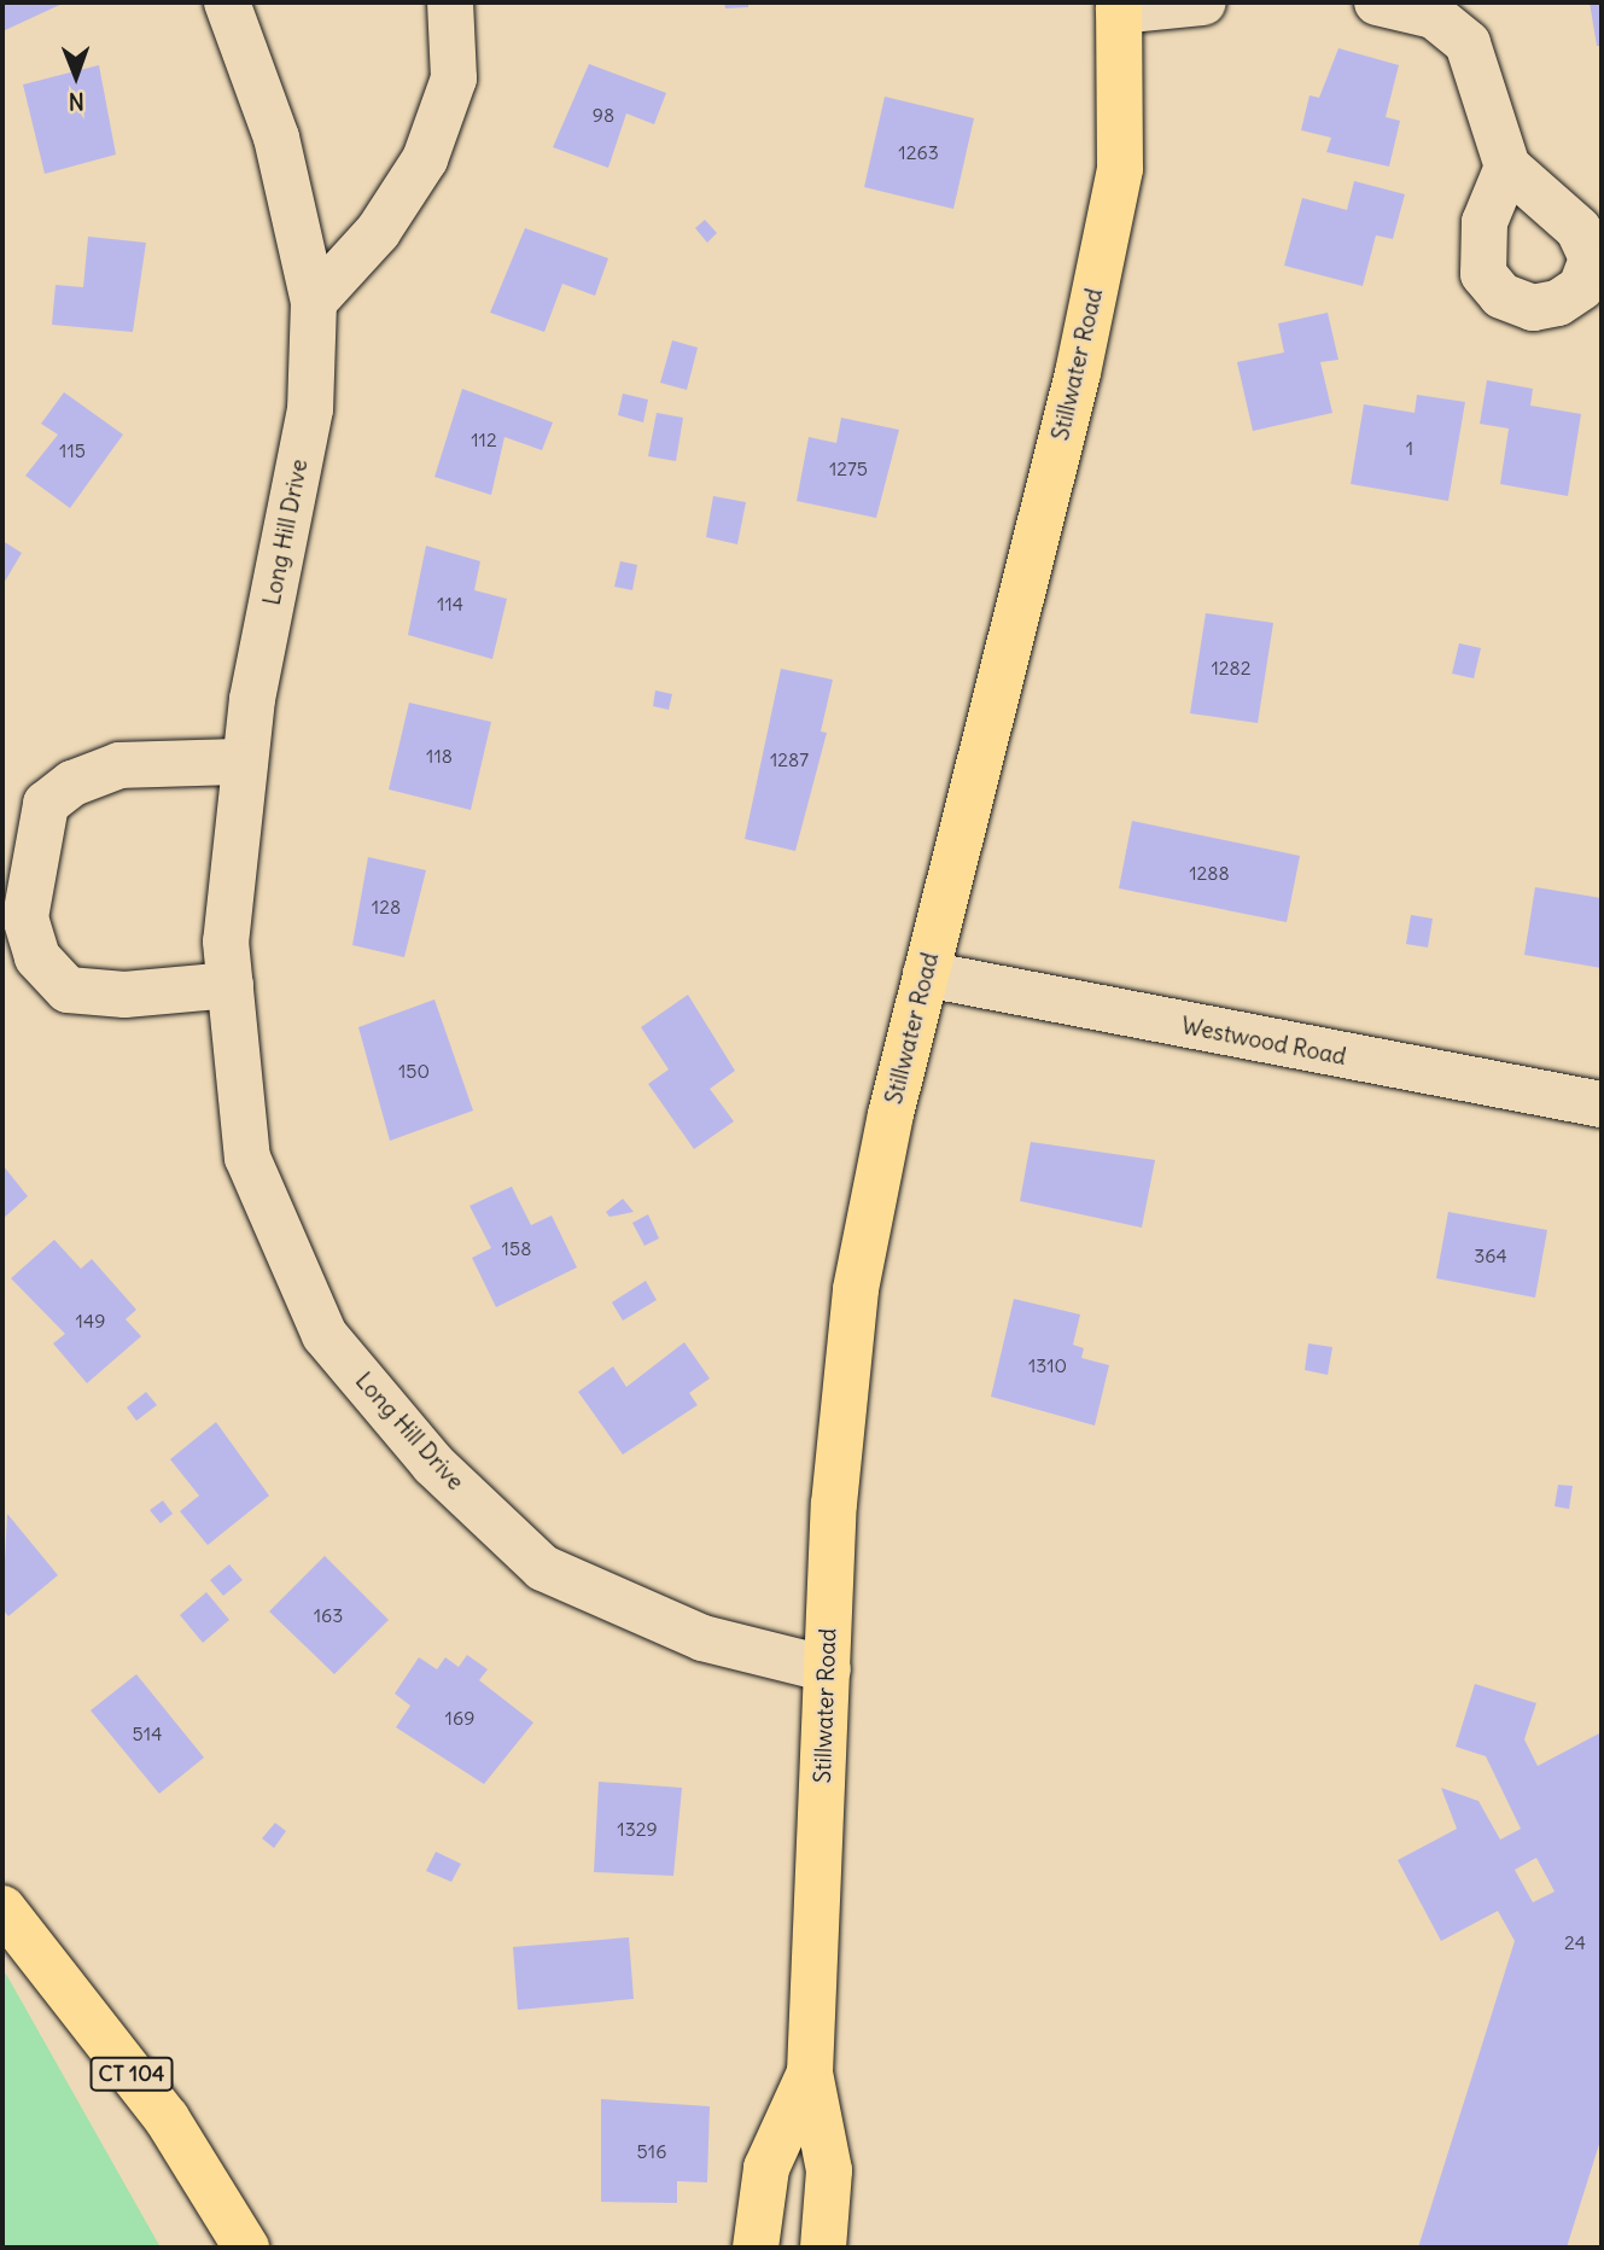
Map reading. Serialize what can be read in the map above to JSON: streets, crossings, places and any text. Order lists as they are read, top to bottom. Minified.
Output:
{"streets":{"main road":["Stillwater Road","CT 104"],"street":["Long Hill Drive","Westwood Road"]},"crossings":[["Stillwater Road","Long Hill Drive"],["Stillwater Road","Westwood Road"]],"house_numbers":["98","1263","112","1","115","1275","114","1282","118","1287","1288","128","150","158","364","149","1310","163","169","514","1329","24","516"],"north":"bottom"}
